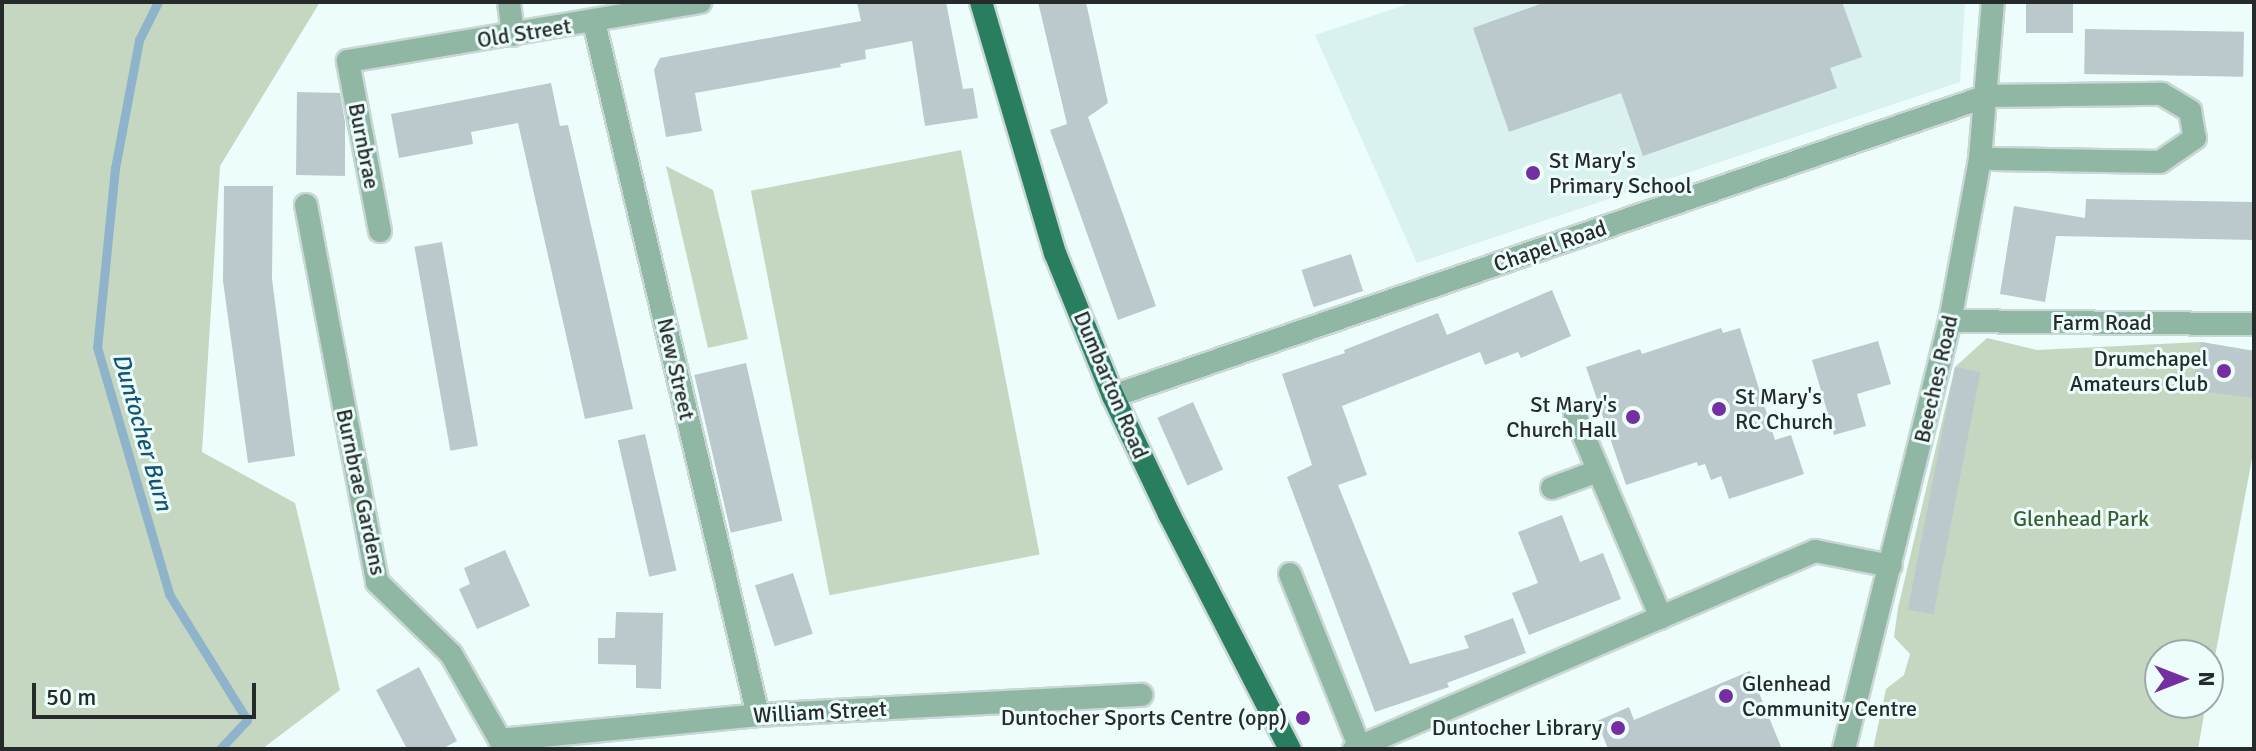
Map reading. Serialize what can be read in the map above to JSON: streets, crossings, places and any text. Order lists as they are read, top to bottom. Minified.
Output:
{"streets":{"main road":["Dumbarton Road"],"street":["Old Street","Burnbrae","Chapel Road","Farm Road","New Street","Beeches Road","Burnbrae Gardens","William Street"]},"crossings":[["Old Street","Burnbrae"],["Old Street","New Street"],["Chapel Road","Beeches Road"],["Chapel Road","Dumbarton Road"],["Farm Road","Beeches Road"],["New Street","William Street"],["Burnbrae Gardens","William Street"]],"water":["Duntocher Burn"],"parks":["Glenhead Park"],"places":["St Mary's Primary School","Drumchapel Amateurs Club","St Mary's RC Church","St Mary's Church Hall","Glenhead Community Centre","Duntocher Sports Centre (opp)","Duntocher Library"],"scale_bar":"50 m","north":"right"}
